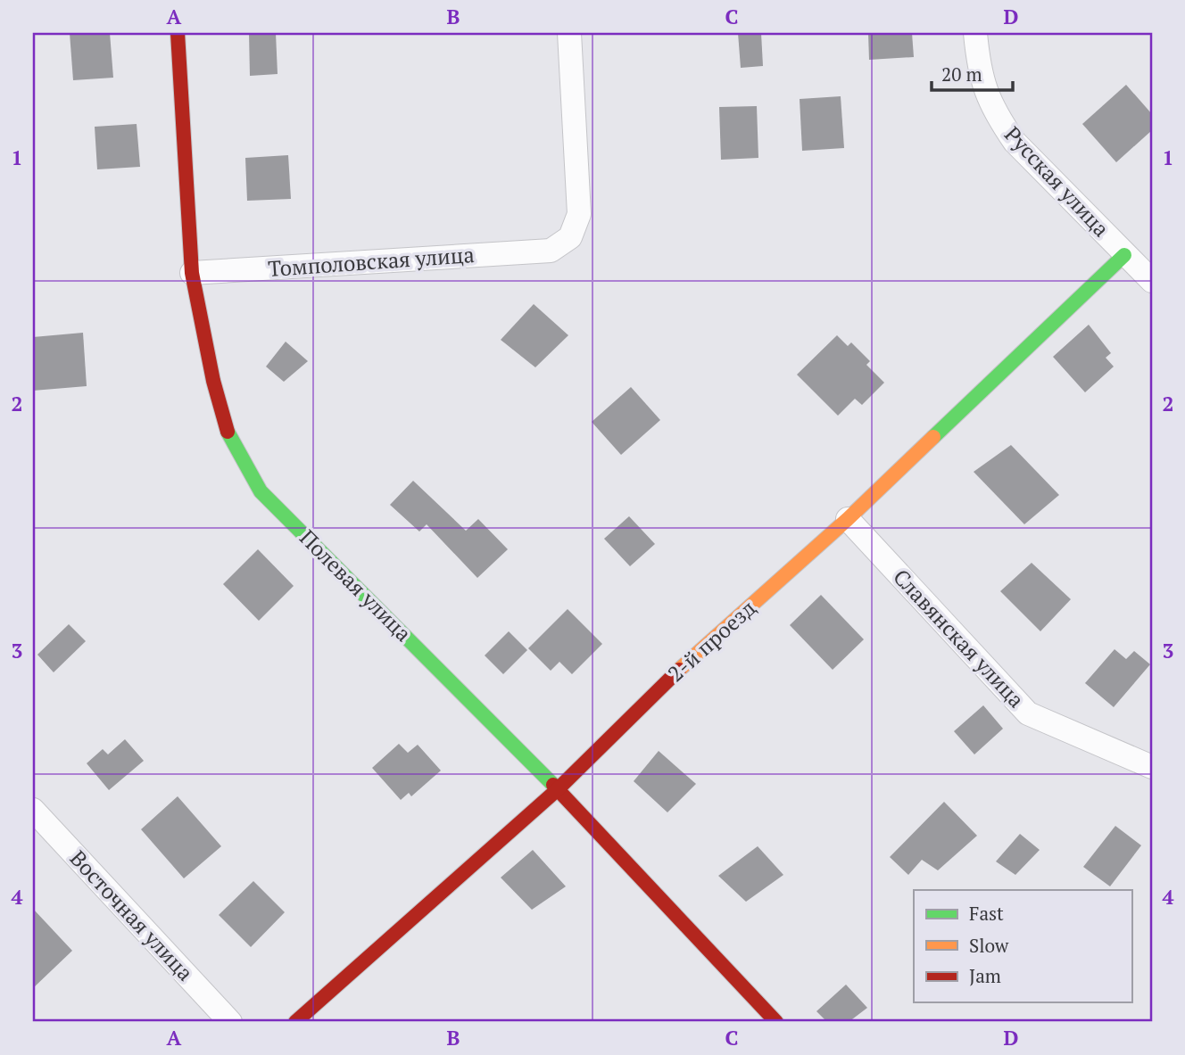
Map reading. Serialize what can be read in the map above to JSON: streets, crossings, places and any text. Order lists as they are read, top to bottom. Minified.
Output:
{"streets":{"street":["Русская улица","Томполовская улица","Полевая улица","Славянская улица","2-й проезд","Восточная улица"]},"crossings":[["Русская улица","2-й проезд"],["Томполовская улица","Полевая улица"],["Полевая улица","2-й проезд"],["Славянская улица","2-й проезд"]],"legend":["Fast","Slow","Jam"],"scale_bar":"20 m","grid":{"columns":["A","B","C","D"],"rows":["1","2","3","4"]}}
